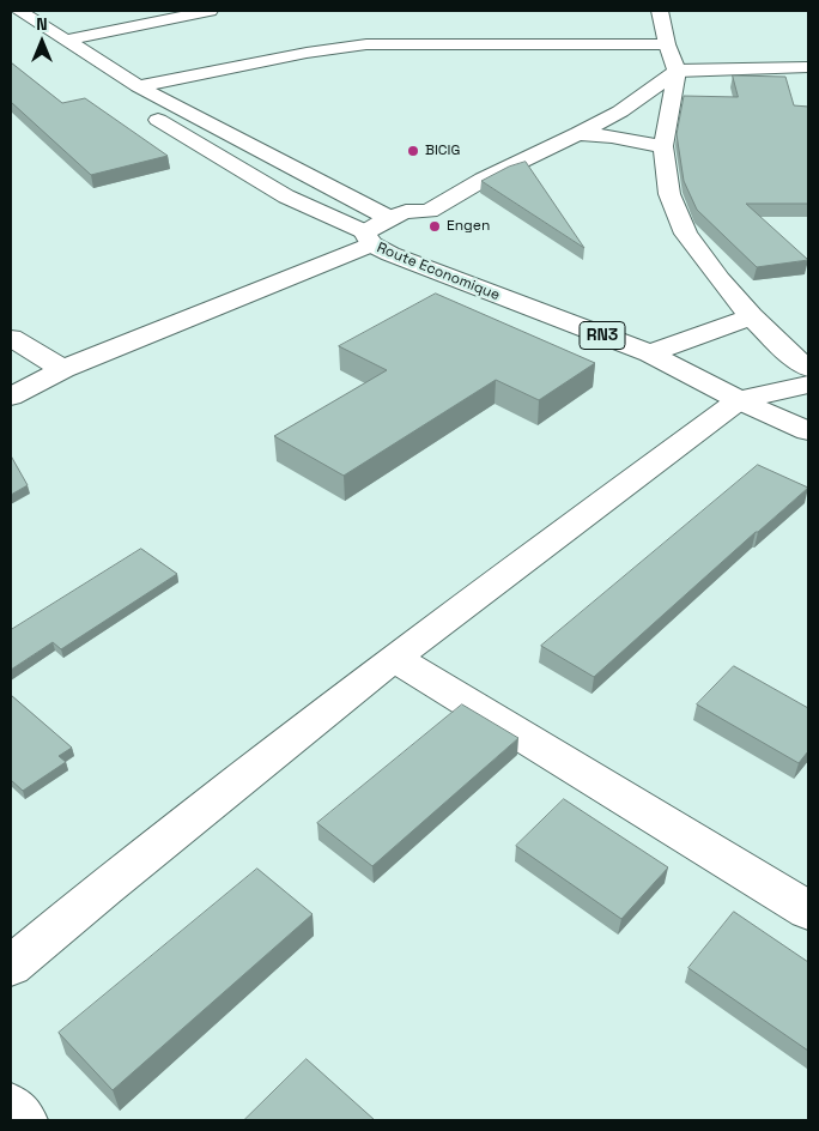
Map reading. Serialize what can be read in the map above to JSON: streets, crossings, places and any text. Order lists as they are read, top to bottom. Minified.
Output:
{"streets":{"main road":["Route Economique","RN3"]},"places":["BICIG","Engen"],"north":"top"}
